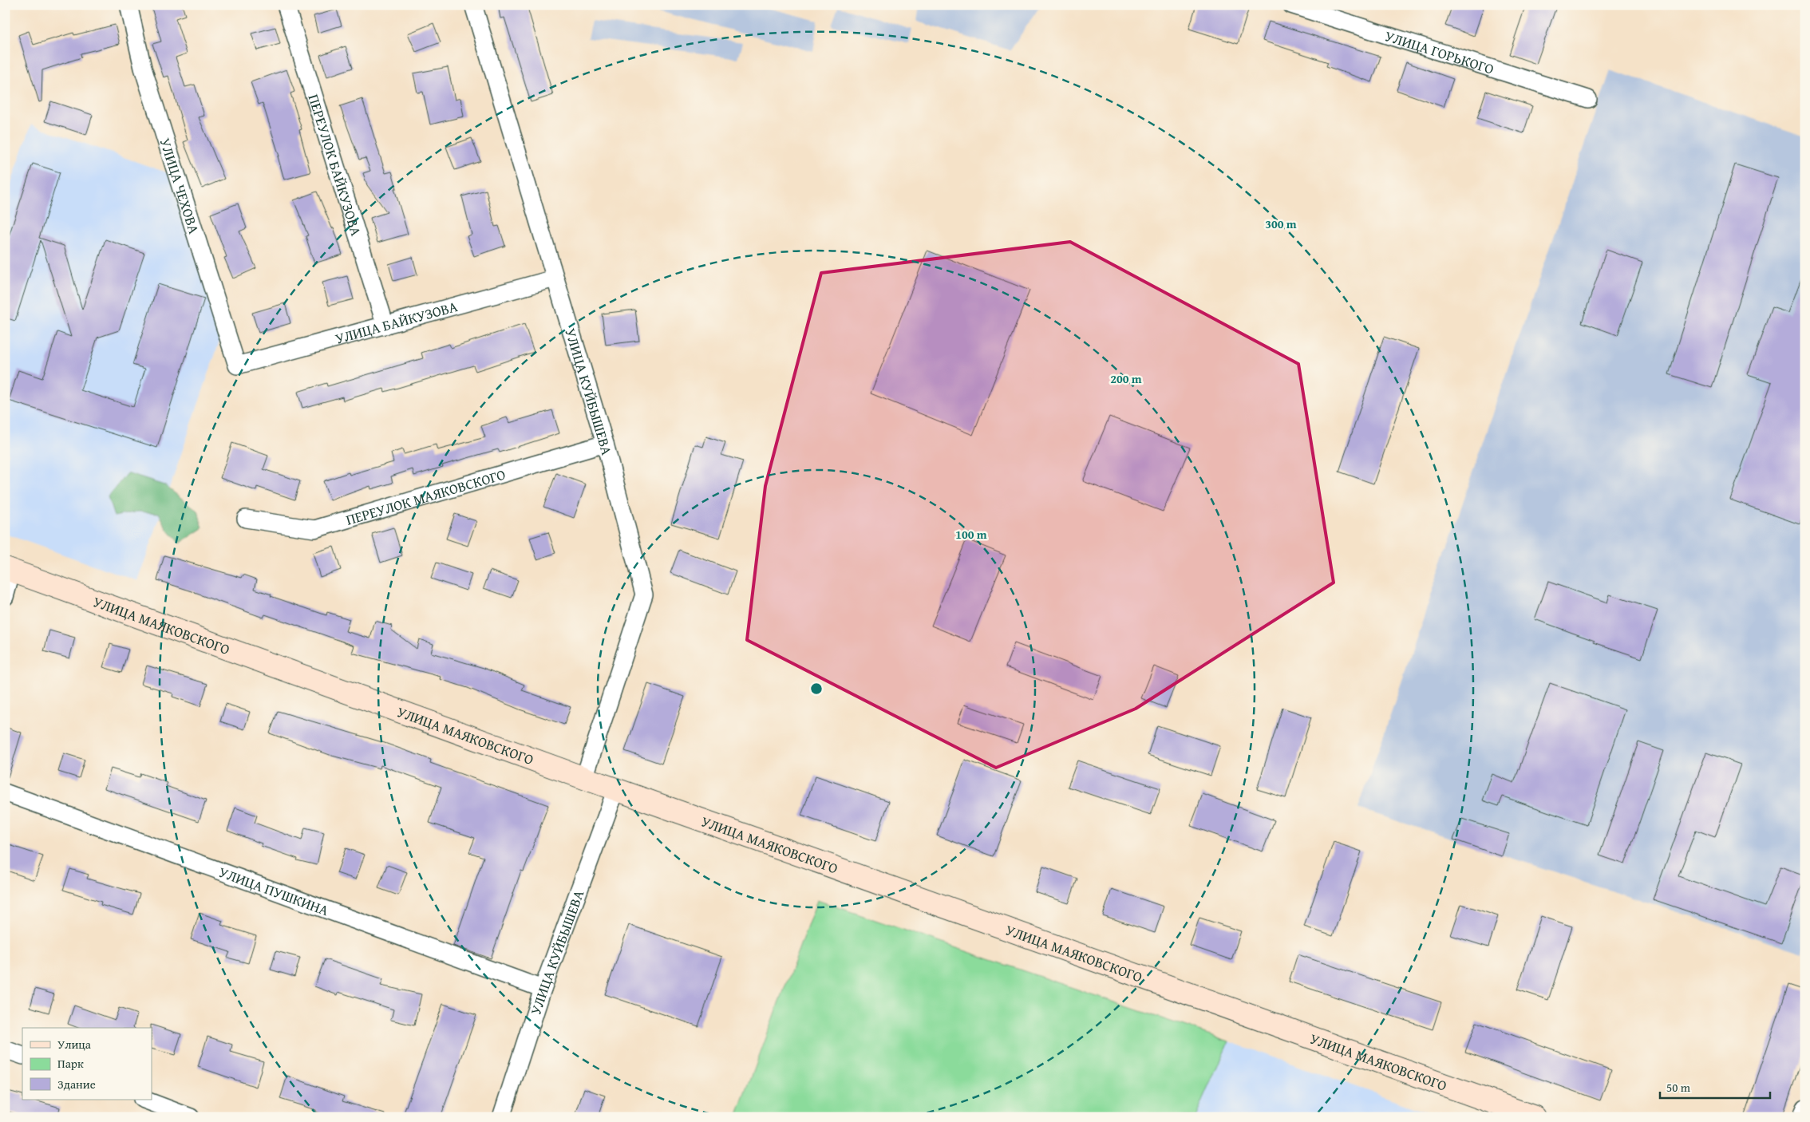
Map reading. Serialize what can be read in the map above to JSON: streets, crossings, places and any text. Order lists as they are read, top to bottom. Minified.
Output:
{"streets":{"main road":["УЛИЦА МАЯКОВСКОГО"],"street":["УЛИЦА ГОРЬКОГО","ПЕРЕУЛОК БАЙКУЗОВА","УЛИЦА ЧЕХОВА","УЛИЦА БАЙКУЗОВА","УЛИЦА КУЙБЫШЕВА","ПЕРЕУЛОК МАЯКОВСКОГО","УЛИЦА ПУШКИНА"]},"crossings":[["ПЕРЕУЛОК БАЙКУЗОВА","УЛИЦА БАЙКУЗОВА"],["УЛИЦА ЧЕХОВА","УЛИЦА БАЙКУЗОВА"],["УЛИЦА БАЙКУЗОВА","УЛИЦА КУЙБЫШЕВА"],["УЛИЦА КУЙБЫШЕВА","ПЕРЕУЛОК МАЯКОВСКОГО"],["УЛИЦА КУЙБЫШЕВА","УЛИЦА МАЯКОВСКОГО"],["УЛИЦА КУЙБЫШЕВА","УЛИЦА ПУШКИНА"]],"legend":["Улица","Парк","Здание"],"scale_bar":"50 m","rings":["300 m","200 m","100 m"]}
